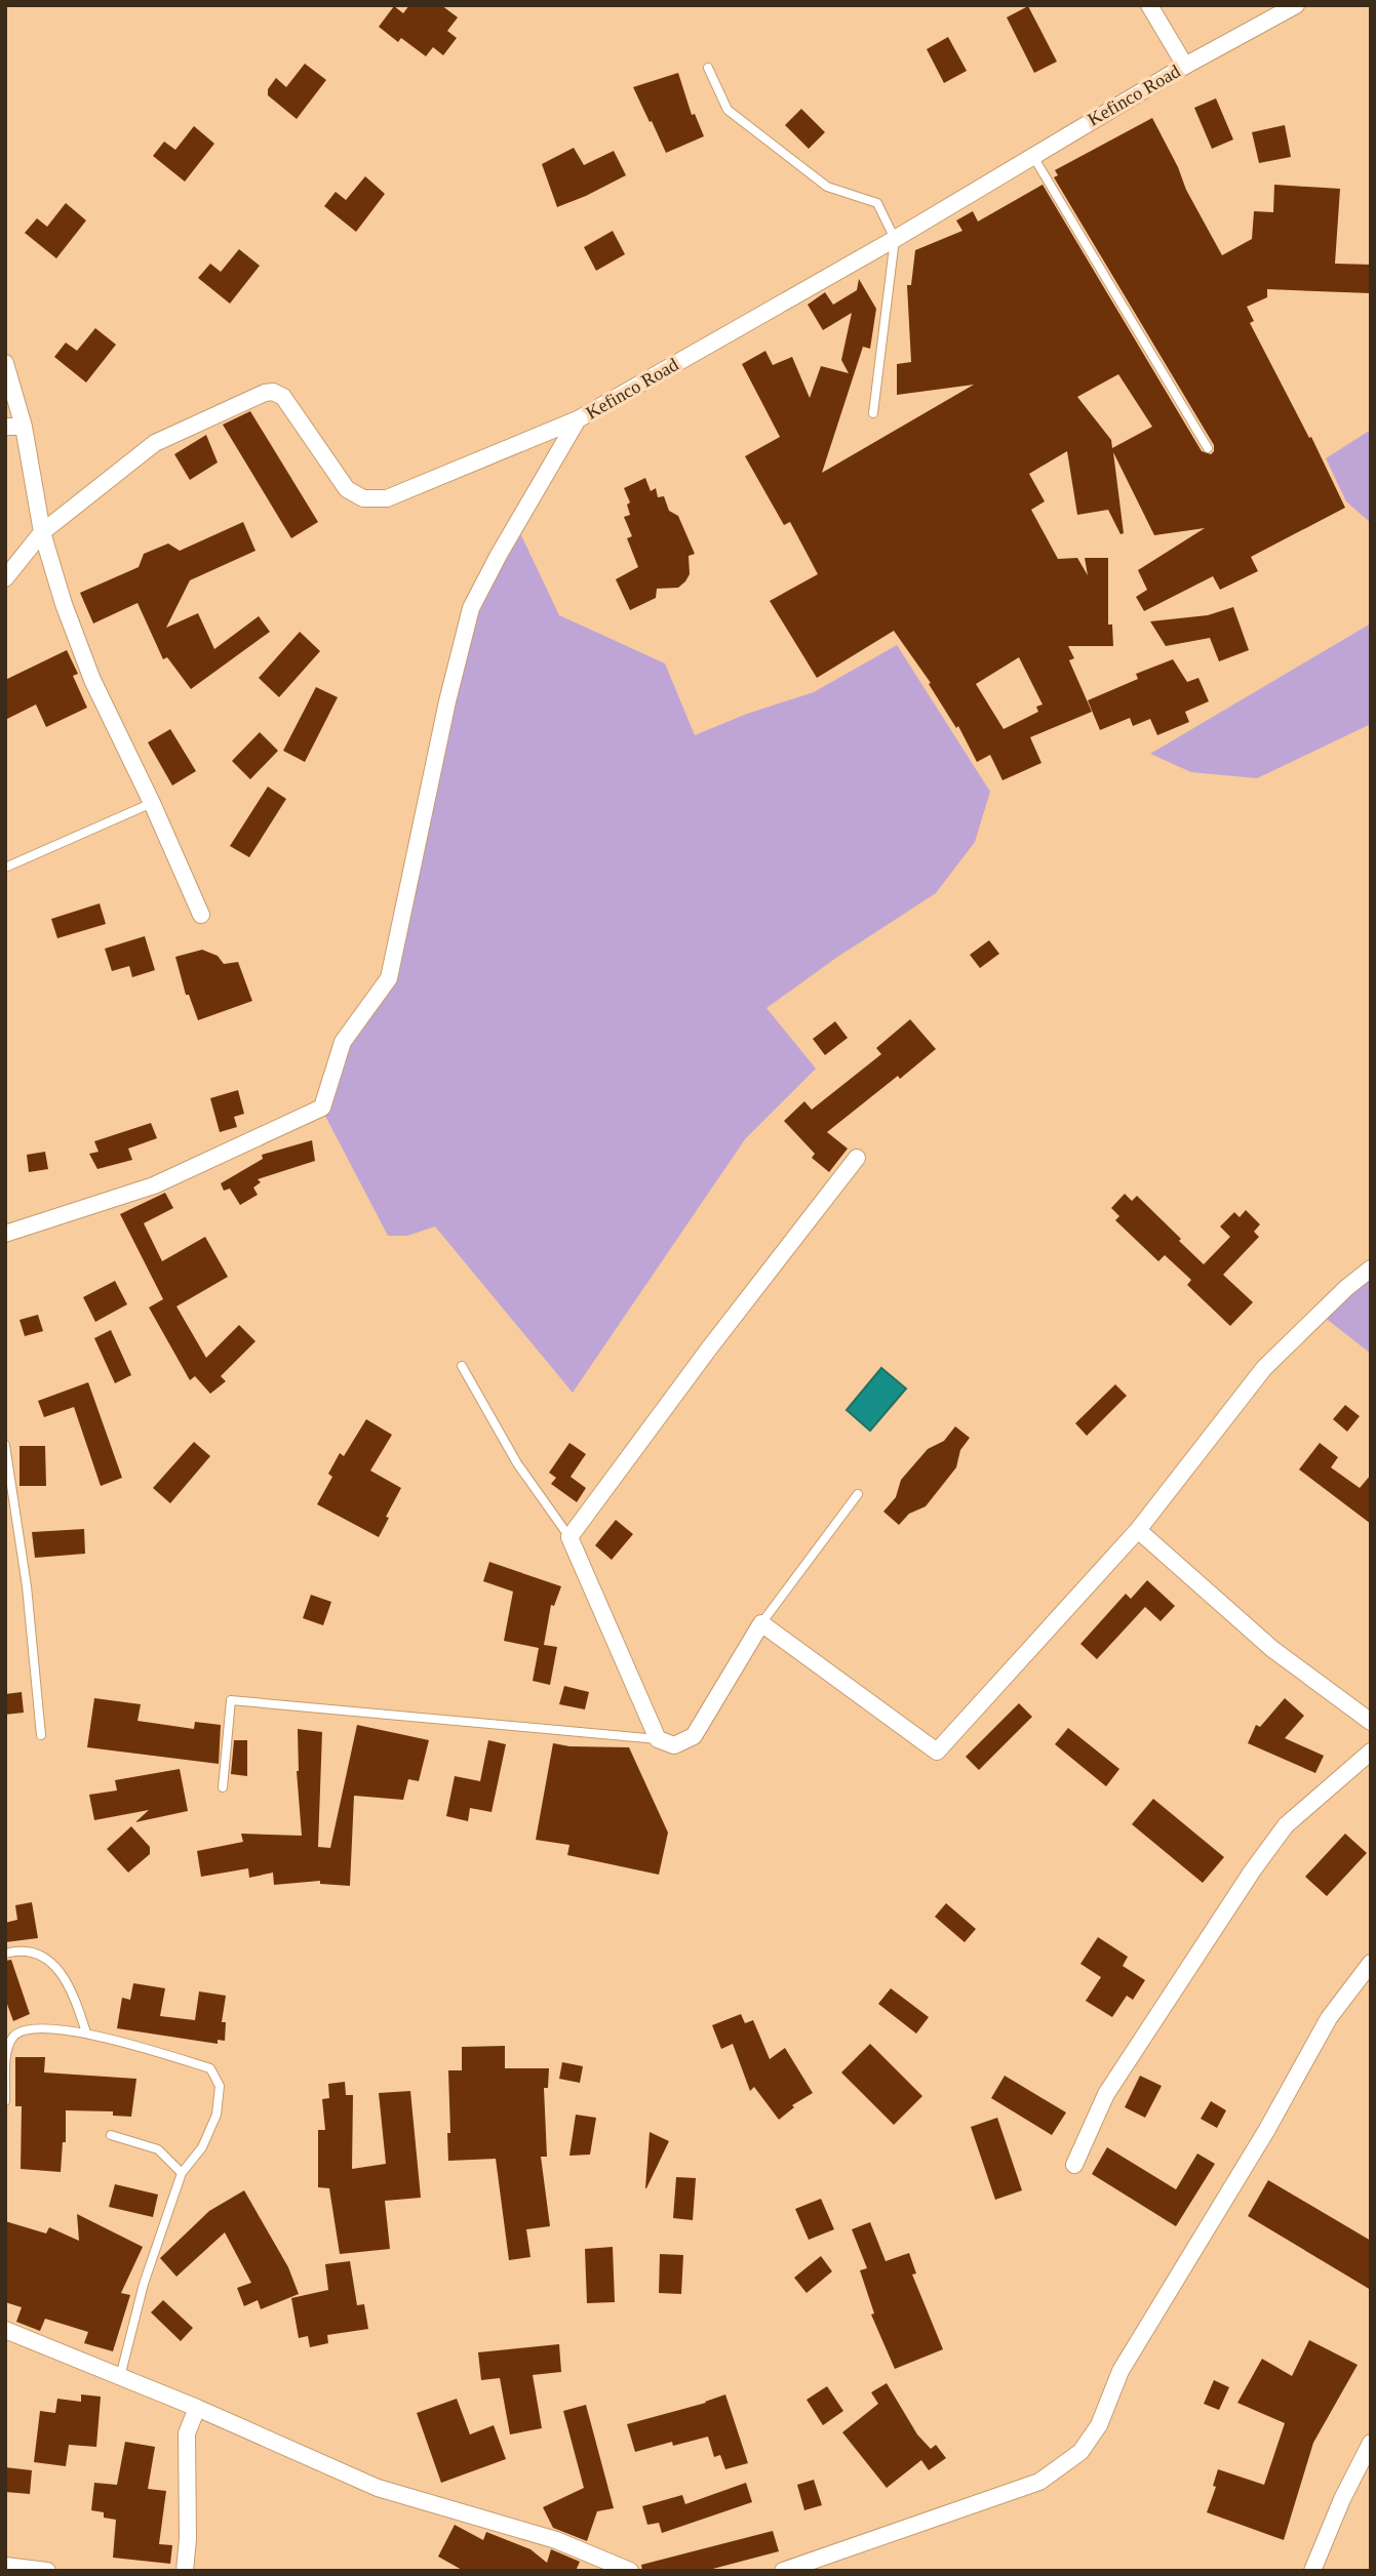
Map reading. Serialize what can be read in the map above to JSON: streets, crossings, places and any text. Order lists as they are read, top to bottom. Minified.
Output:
{"streets":{"street":["Kefinco Road"]}}
